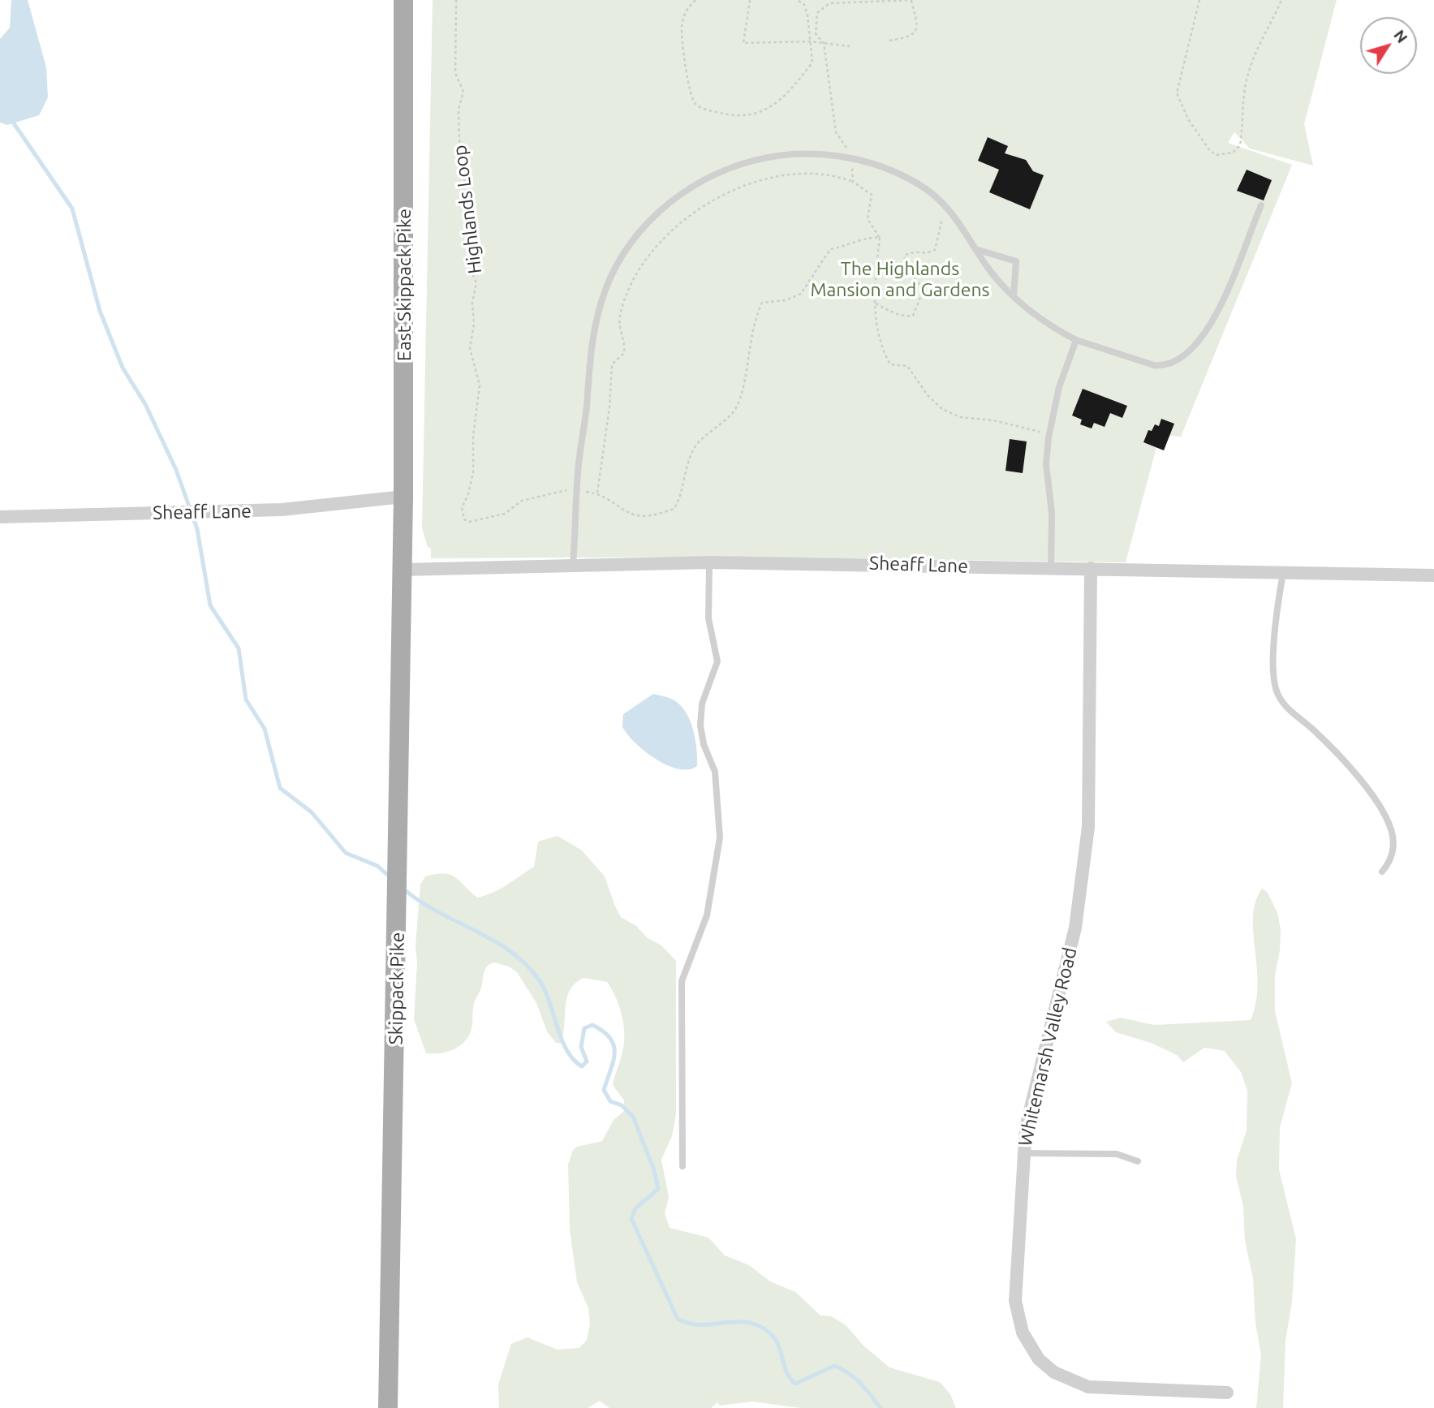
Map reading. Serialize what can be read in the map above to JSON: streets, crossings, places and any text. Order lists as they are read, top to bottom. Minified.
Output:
{"streets":{"main road":["East Skippack Pike","Skippack Pike"],"street":["Sheaff Lane","Whitemarsh Valley Road"],"path":["Highlands Loop"]},"crossings":[["East Skippack Pike","Sheaff Lane"],["East Skippack Pike","Skippack Pike"],["Sheaff Lane","Skippack Pike"],["Sheaff Lane","Whitemarsh Valley Road"]],"parks":["The Highlands Mansion and Gardens"],"north":"top right"}
